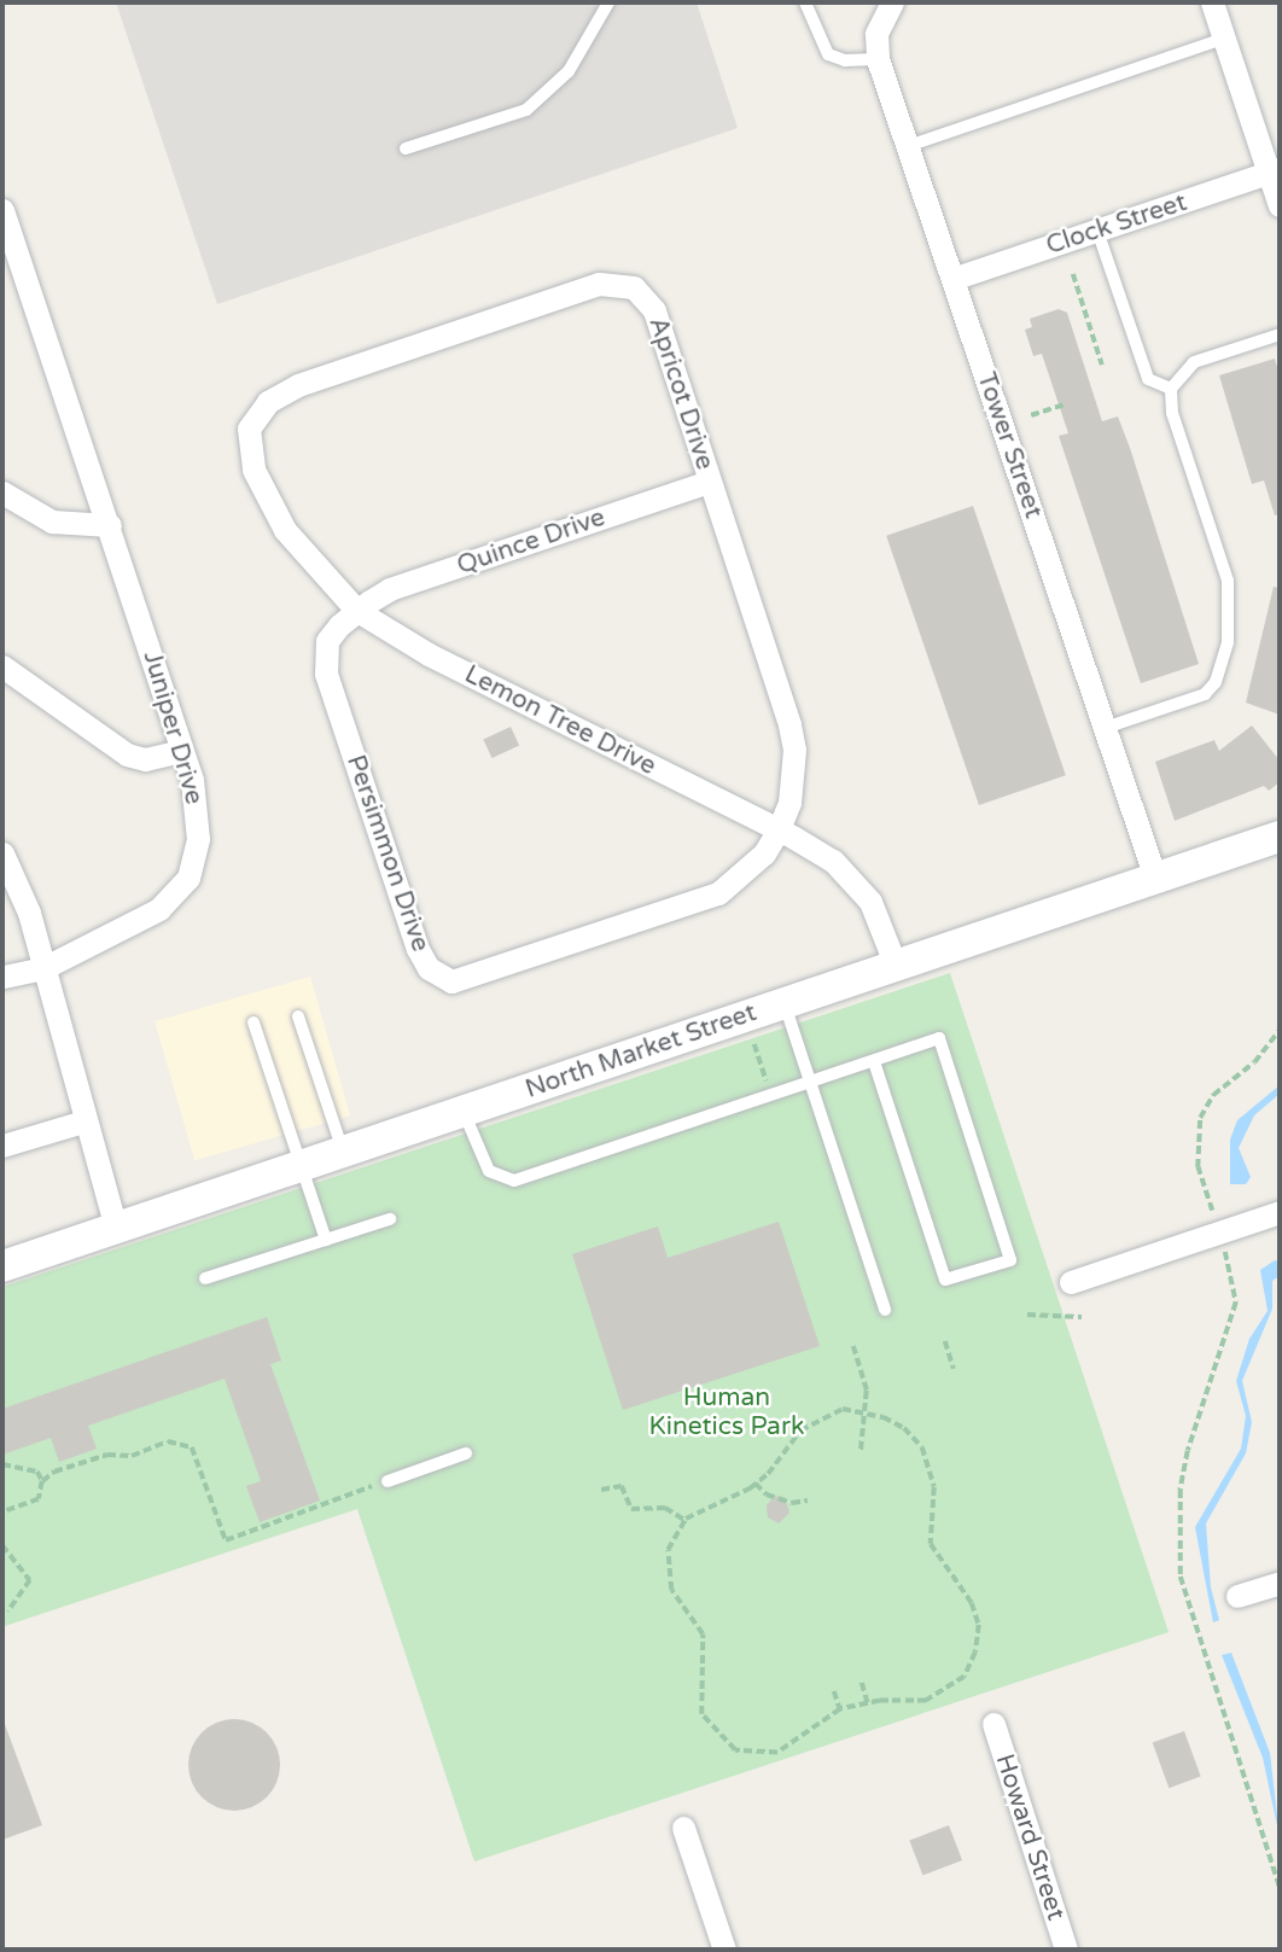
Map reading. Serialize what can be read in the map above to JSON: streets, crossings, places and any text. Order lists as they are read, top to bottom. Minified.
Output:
{"streets":{"main road":["North Market Street"],"street":["Clock Street","Apricot Drive","Tower Street","Quince Drive","Lemon Tree Drive","Juniper Drive","Persimmon Drive","Howard Street"]},"crossings":[["Clock Street","Tower Street"],["Apricot Drive","Quince Drive"],["Apricot Drive","Lemon Tree Drive"],["Apricot Drive","Persimmon Drive"],["Tower Street","North Market Street"],["Quince Drive","Lemon Tree Drive"],["Quince Drive","Persimmon Drive"],["Lemon Tree Drive","Persimmon Drive"],["Lemon Tree Drive","North Market Street"]],"parks":["Human Kinetics Park"]}
